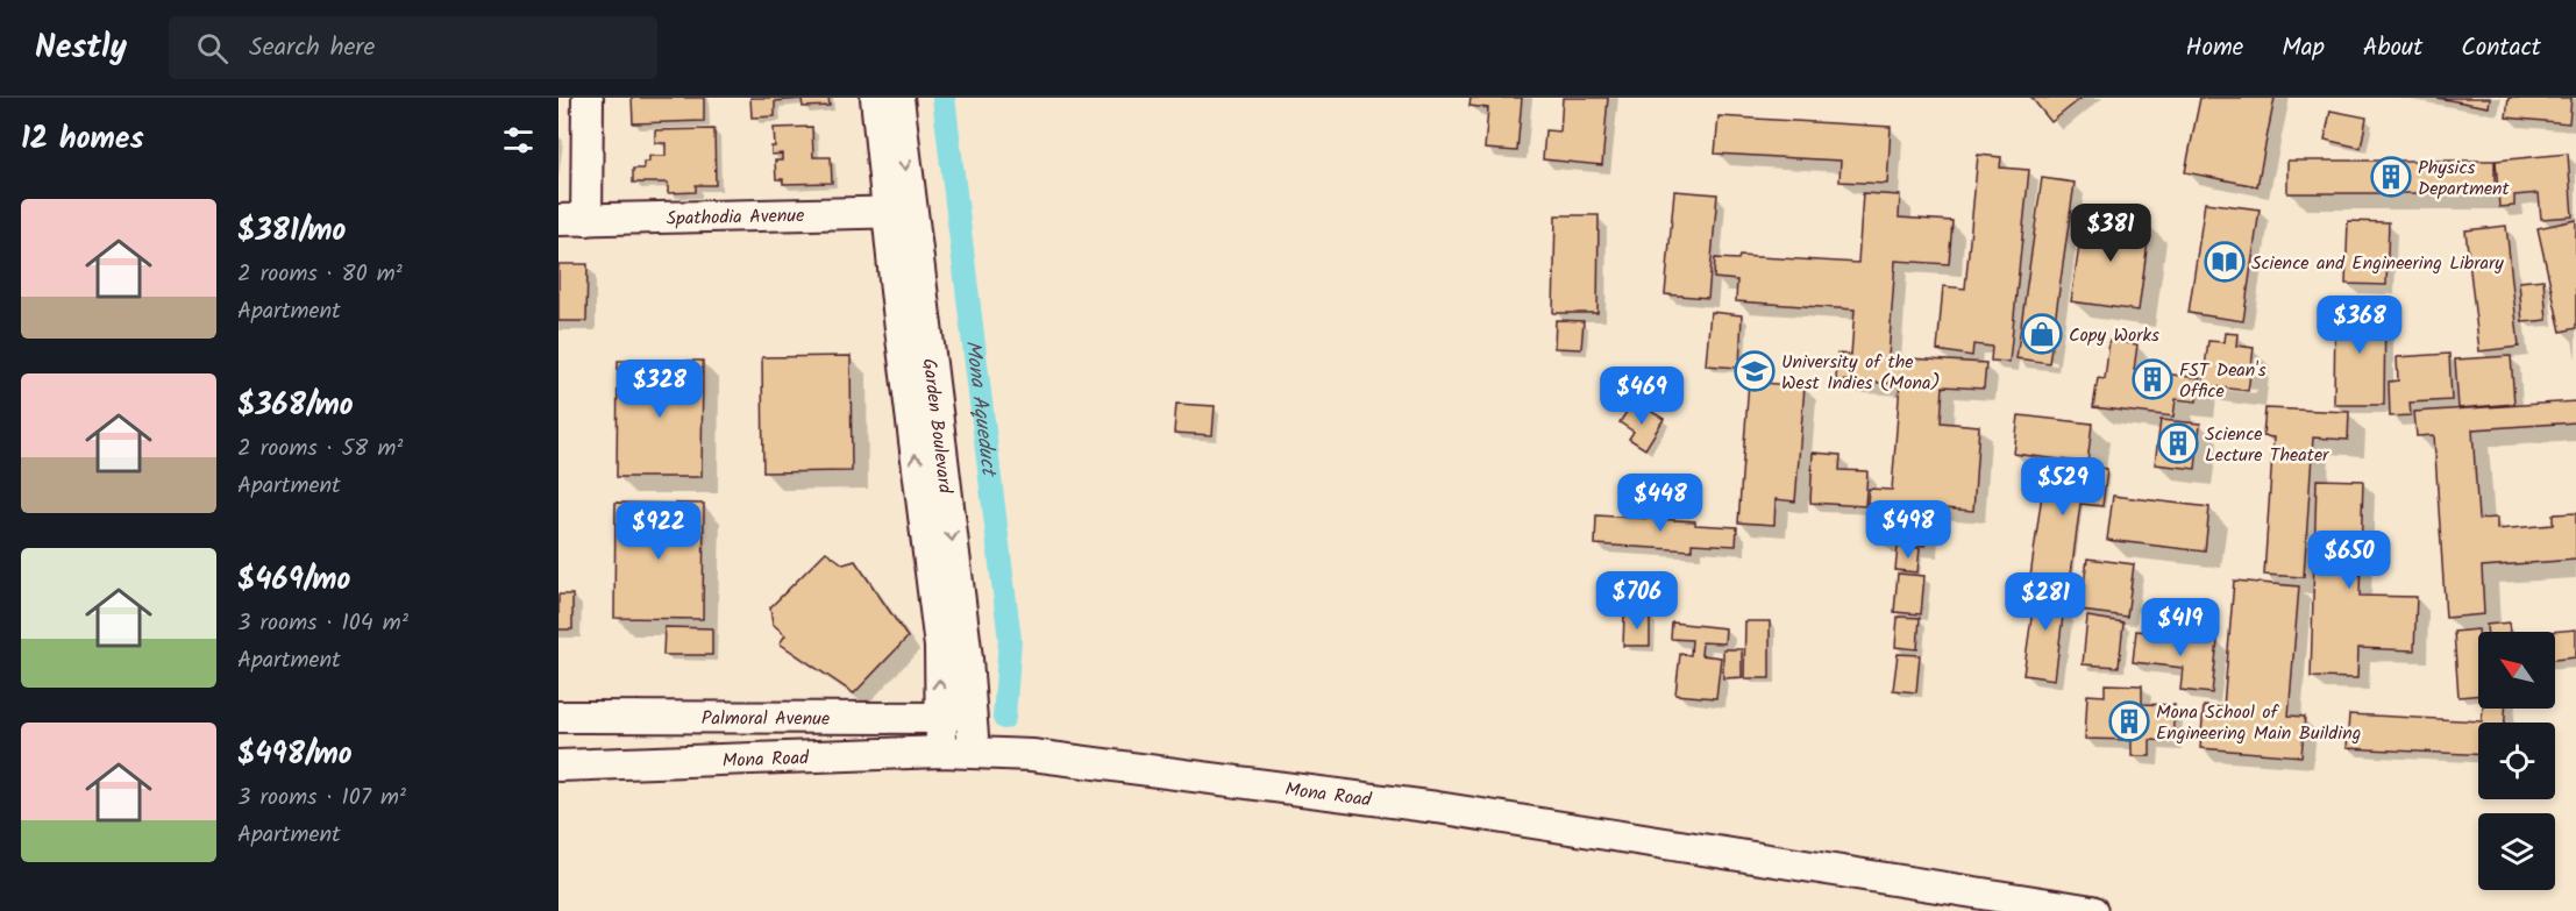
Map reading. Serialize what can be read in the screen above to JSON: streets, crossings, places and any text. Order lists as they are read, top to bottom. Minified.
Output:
{"streets":{"street":["Spathodia Avenue","Garden Boulevard","Palmoral Avenue","Mona Road"]},"crossings":[["Spathodia Avenue","Garden Boulevard"],["Garden Boulevard","Palmoral Avenue"],["Garden Boulevard","Mona Road"]],"water":["Mona Aqueduct"],"places":{"building":["Physics Department","FST Dean's Office","Science Lecture Theater","Mona School of Engineering Main Building"],"library":["Science and Engineering Library"],"shop":["Copy Works"],"school or university":["University of the West Indies (Mona)"]},"north":"top left","page":{"header":"Nestly","search":"Search here","nav":["Home","Map","About","Contact"],"heading":"12 homes","list":[{"name":"$381/mo","note":"2 rooms · 80 m² · Apartment"},{"name":"$368/mo","note":"2 rooms · 58 m² · Apartment"},{"name":"$469/mo","note":"3 rooms · 104 m² · Apartment"},{"name":"$498/mo","note":"3 rooms · 107 m² · Apartment"}],"price":["$381","$368","$328","$469","$529","$448","$498","$922","$650","$706","$281","$419"]}}
